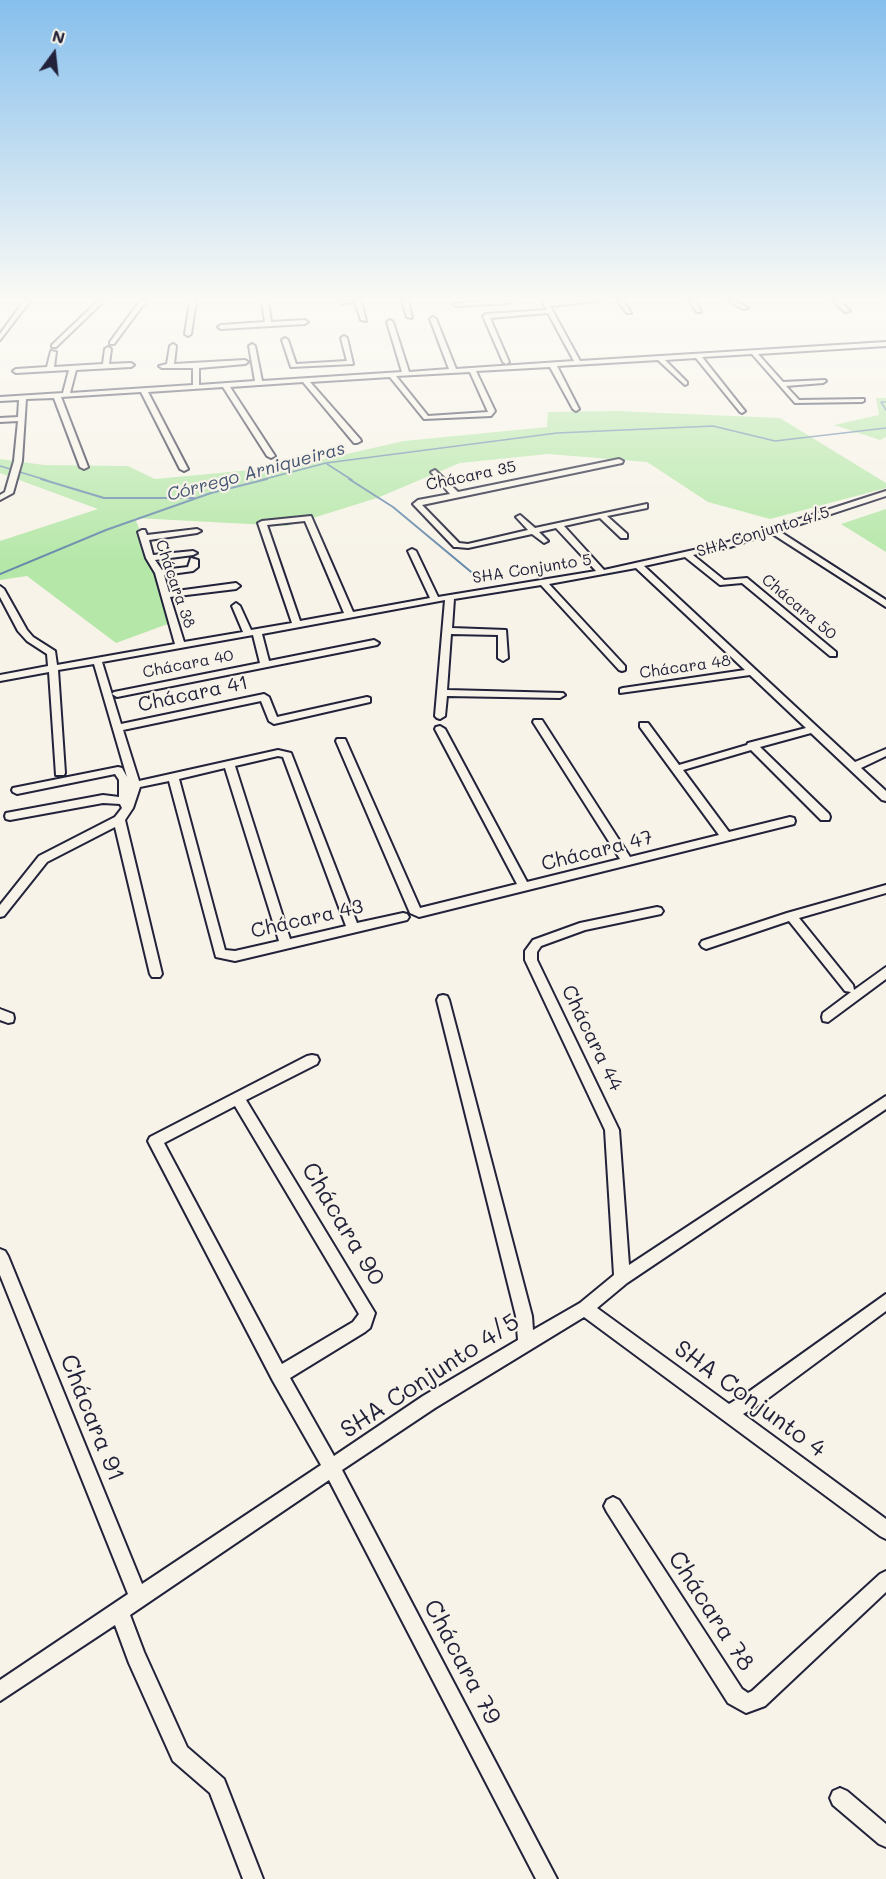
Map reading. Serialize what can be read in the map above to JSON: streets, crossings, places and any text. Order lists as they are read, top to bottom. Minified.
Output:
{"streets":{"street":["Chácara 35","SHA Conjunto 4/5","SHA Conjunto 5","Chácara 38","Chácara 50","Chácara 40","Chácara 48","Chácara 41","Chácara 47","Chácara 43","Chácara 44","Chácara 90","SHA Conjunto 4","Chácara 91","Chácara 78","Chácara 79"]},"crossings":[["SHA Conjunto 4/5","SHA Conjunto 5"],["SHA Conjunto 4/5","Chácara 50"],["SHA Conjunto 4/5","Chácara 44"],["SHA Conjunto 4/5","SHA Conjunto 4"],["SHA Conjunto 4/5","Chácara 91"],["SHA Conjunto 4/5","Chácara 79"],["SHA Conjunto 5","Chácara 38"],["SHA Conjunto 5","Chácara 40"],["Chácara 47","Chácara 43"]],"water":["Córrego Arniqueiras"],"north":"top"}
